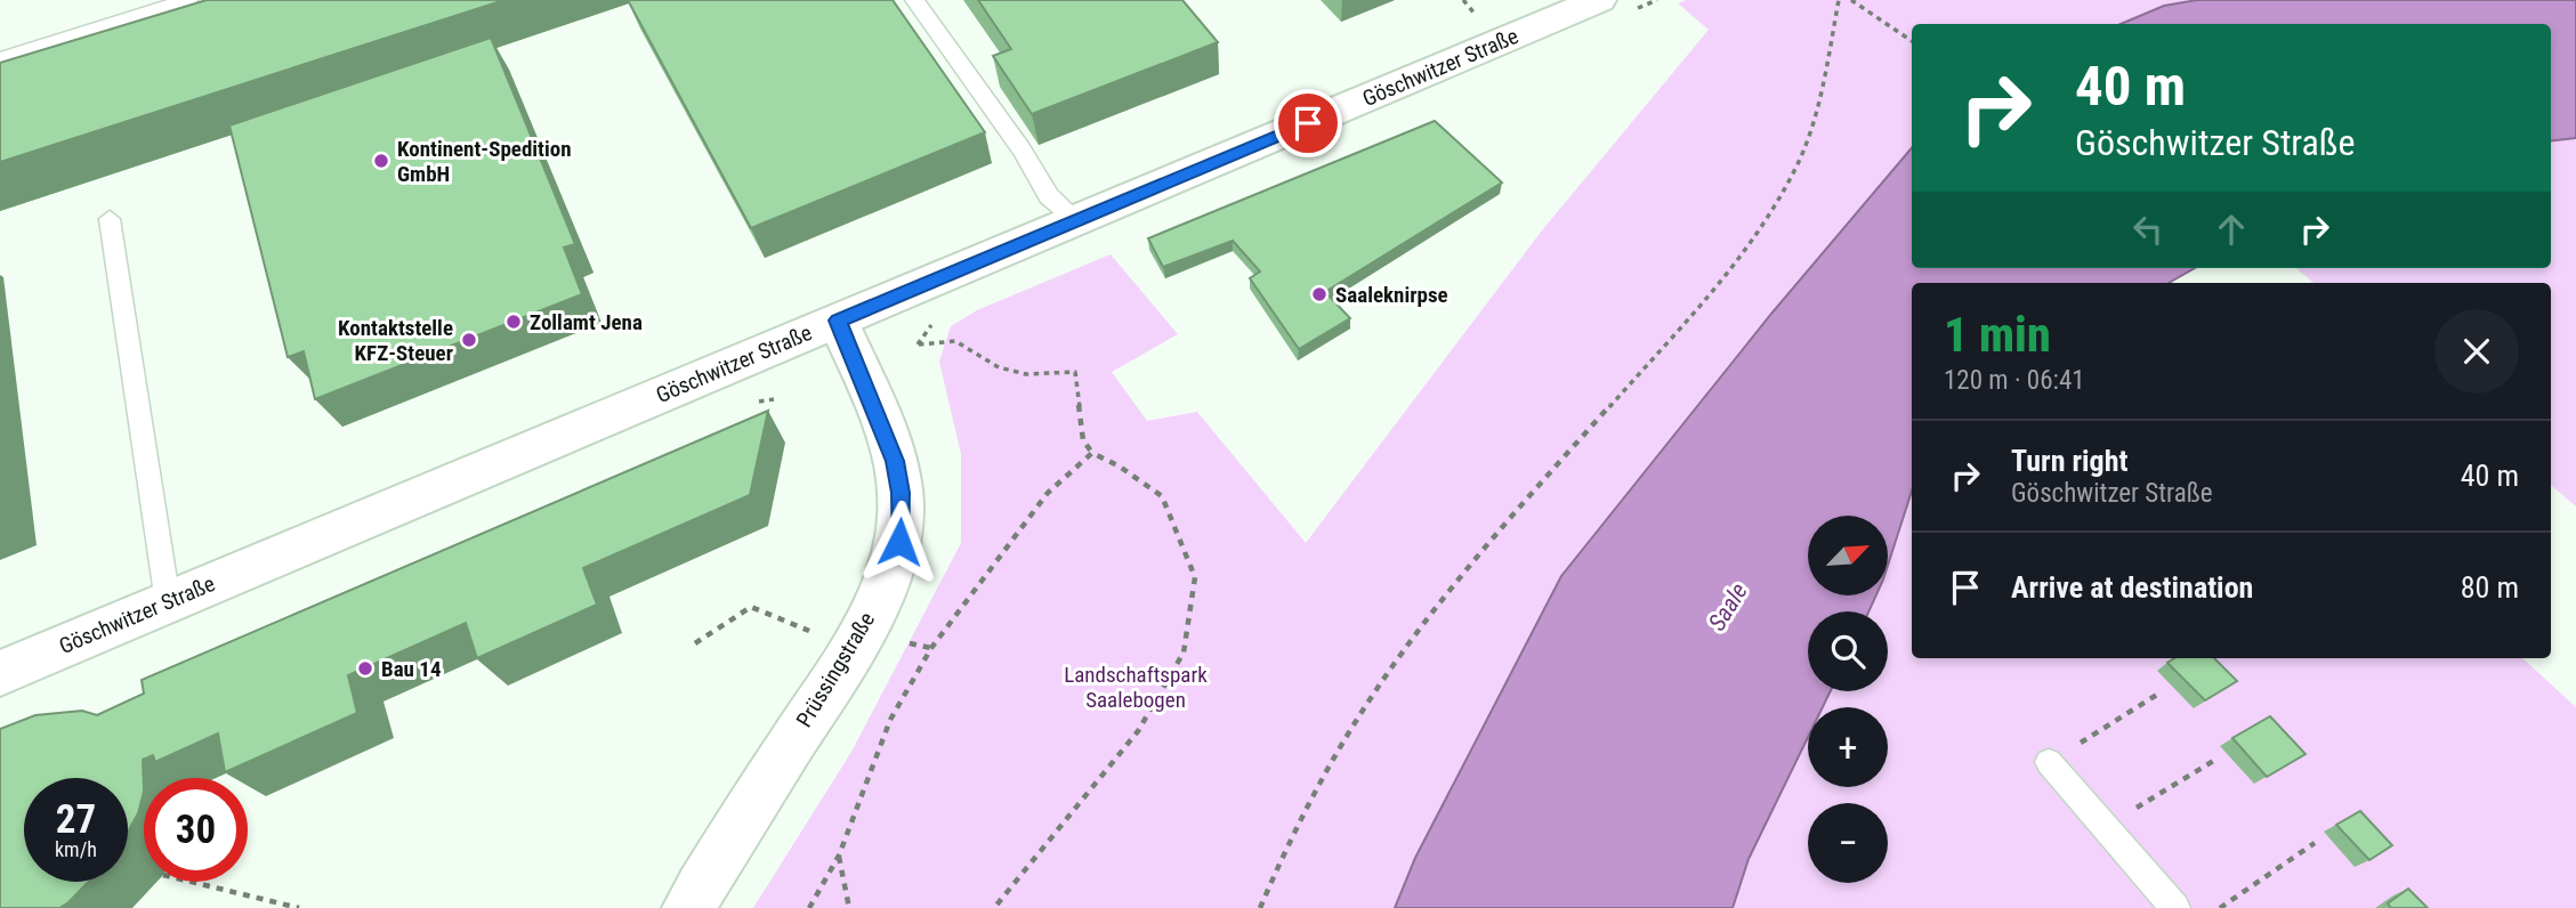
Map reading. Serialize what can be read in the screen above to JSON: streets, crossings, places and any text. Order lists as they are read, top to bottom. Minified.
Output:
{"streets":{"main road":["Göschwitzer Straße","Prüssingstraße"]},"crossings":[["Göschwitzer Straße","Prüssingstraße"]],"water":["Saale"],"parks":["Landschaftspark Saalebogen"],"places":["Kontinent-Spedition GmbH","Saaleknirpse","Zollamt Jena","Kontaktstelle KFZ-Steuer","Bau 14"],"north":"top right","page":{"turn":["40 m","Göschwitzer Straße"],"heading":["1 min","120 m · 06:41"],"list":[{"name":"Turn right","note":"Göschwitzer Straße","value":"40 m"},{"name":"Arrive at destination","value":"80 m"}],"map_buttons":["+","−"],"speed":"27 km/h","limit":"30"}}
